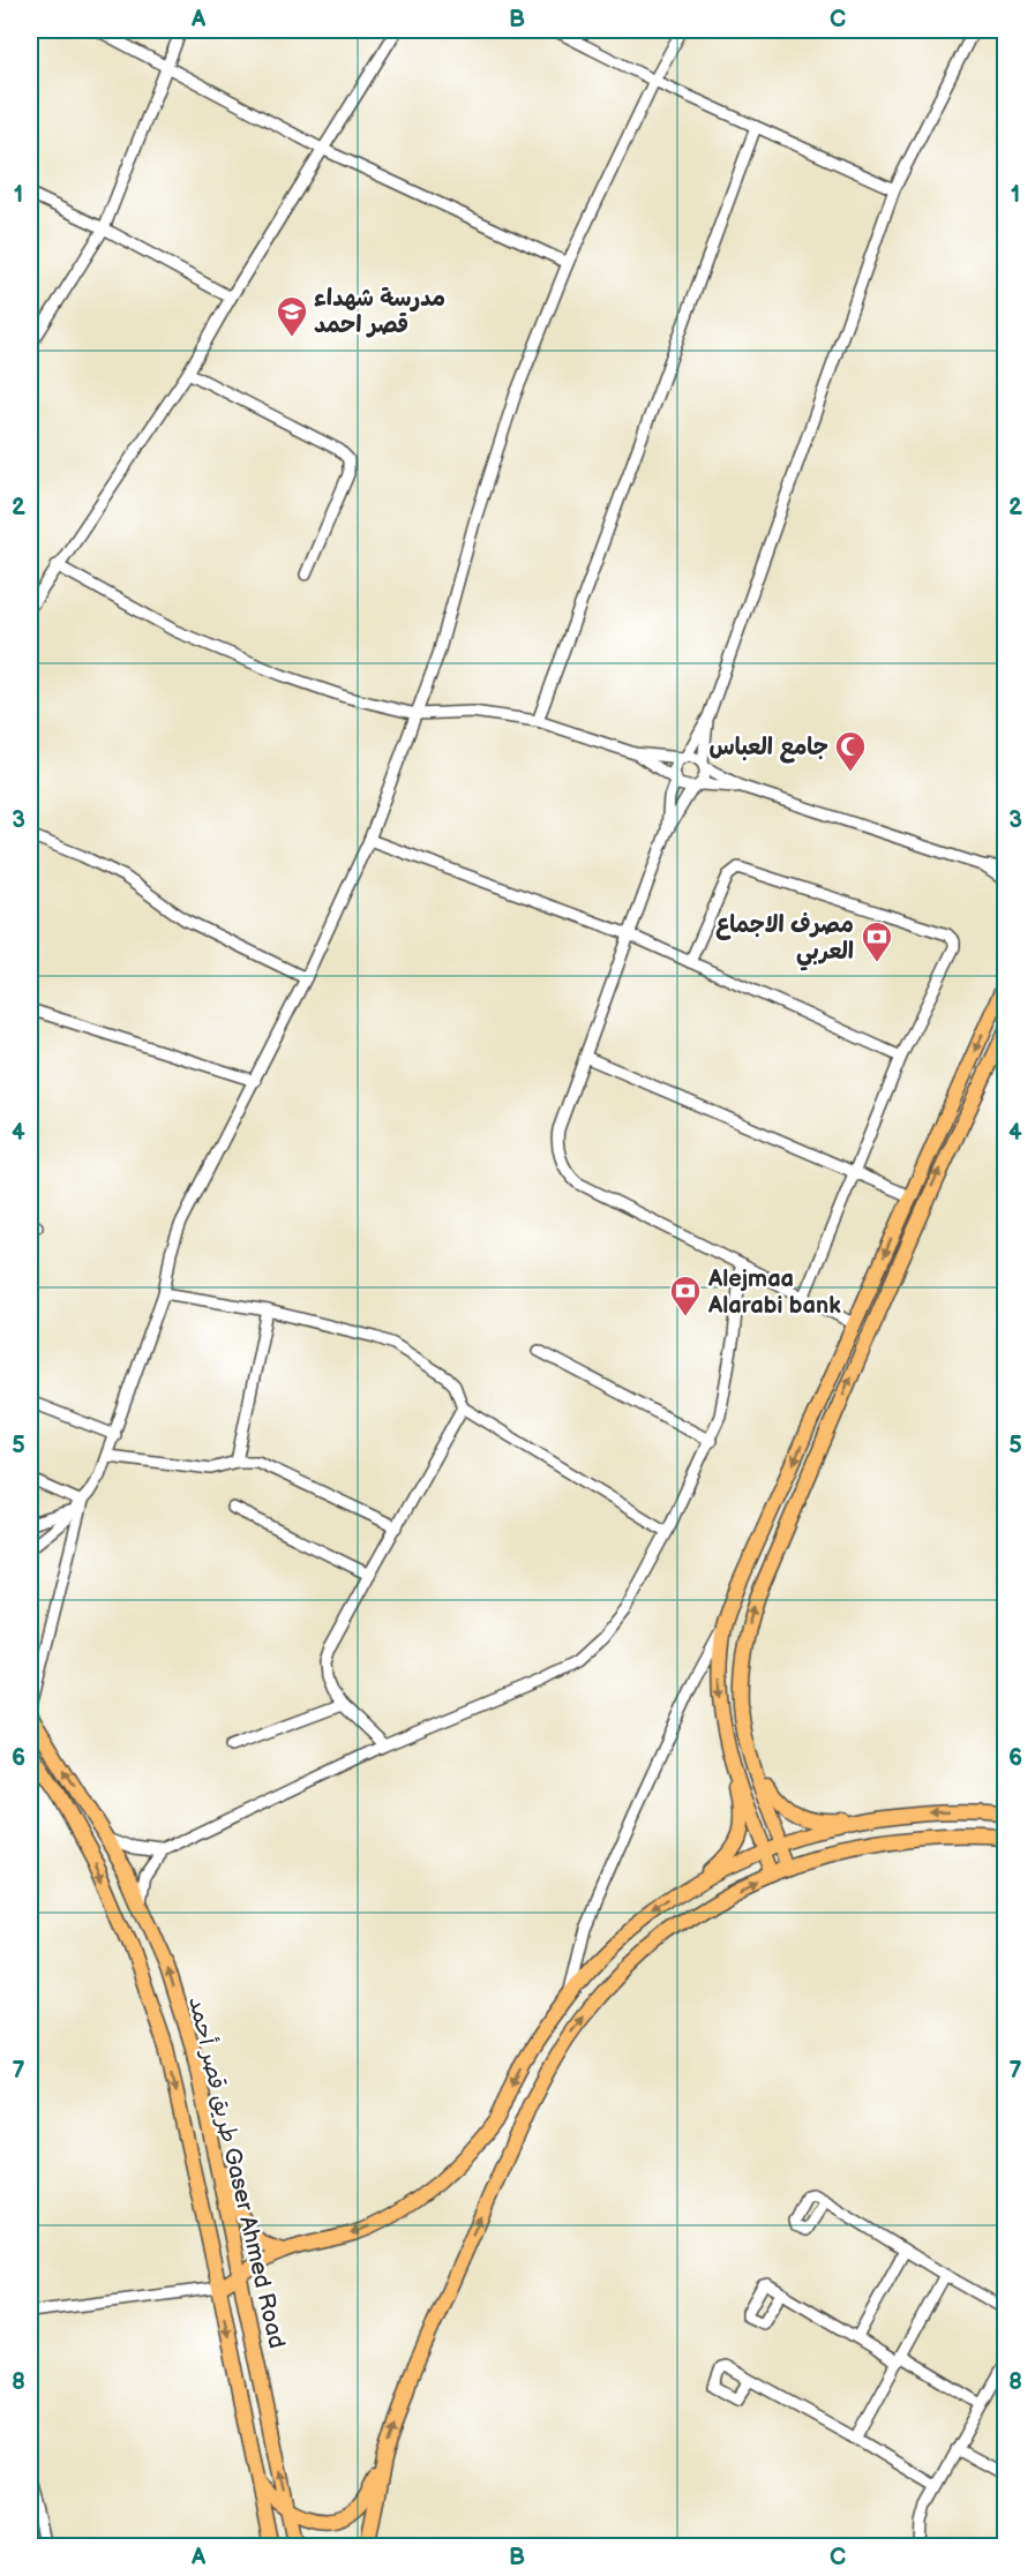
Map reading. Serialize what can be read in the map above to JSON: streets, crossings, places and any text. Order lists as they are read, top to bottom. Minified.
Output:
{"streets":{"main road":["طريق قصر أحمد Gaser Ahmed Road"]},"places":{"school or university":["مدرسة شهداء قصر احمد"],"mosque":["جامع العباس"],"bank":["مصرف الاجماع العربي","Alejmaa Alarabi bank"]},"grid":{"columns":["A","B","C"],"rows":["1","2","3","4","5","6","7","8"]}}
